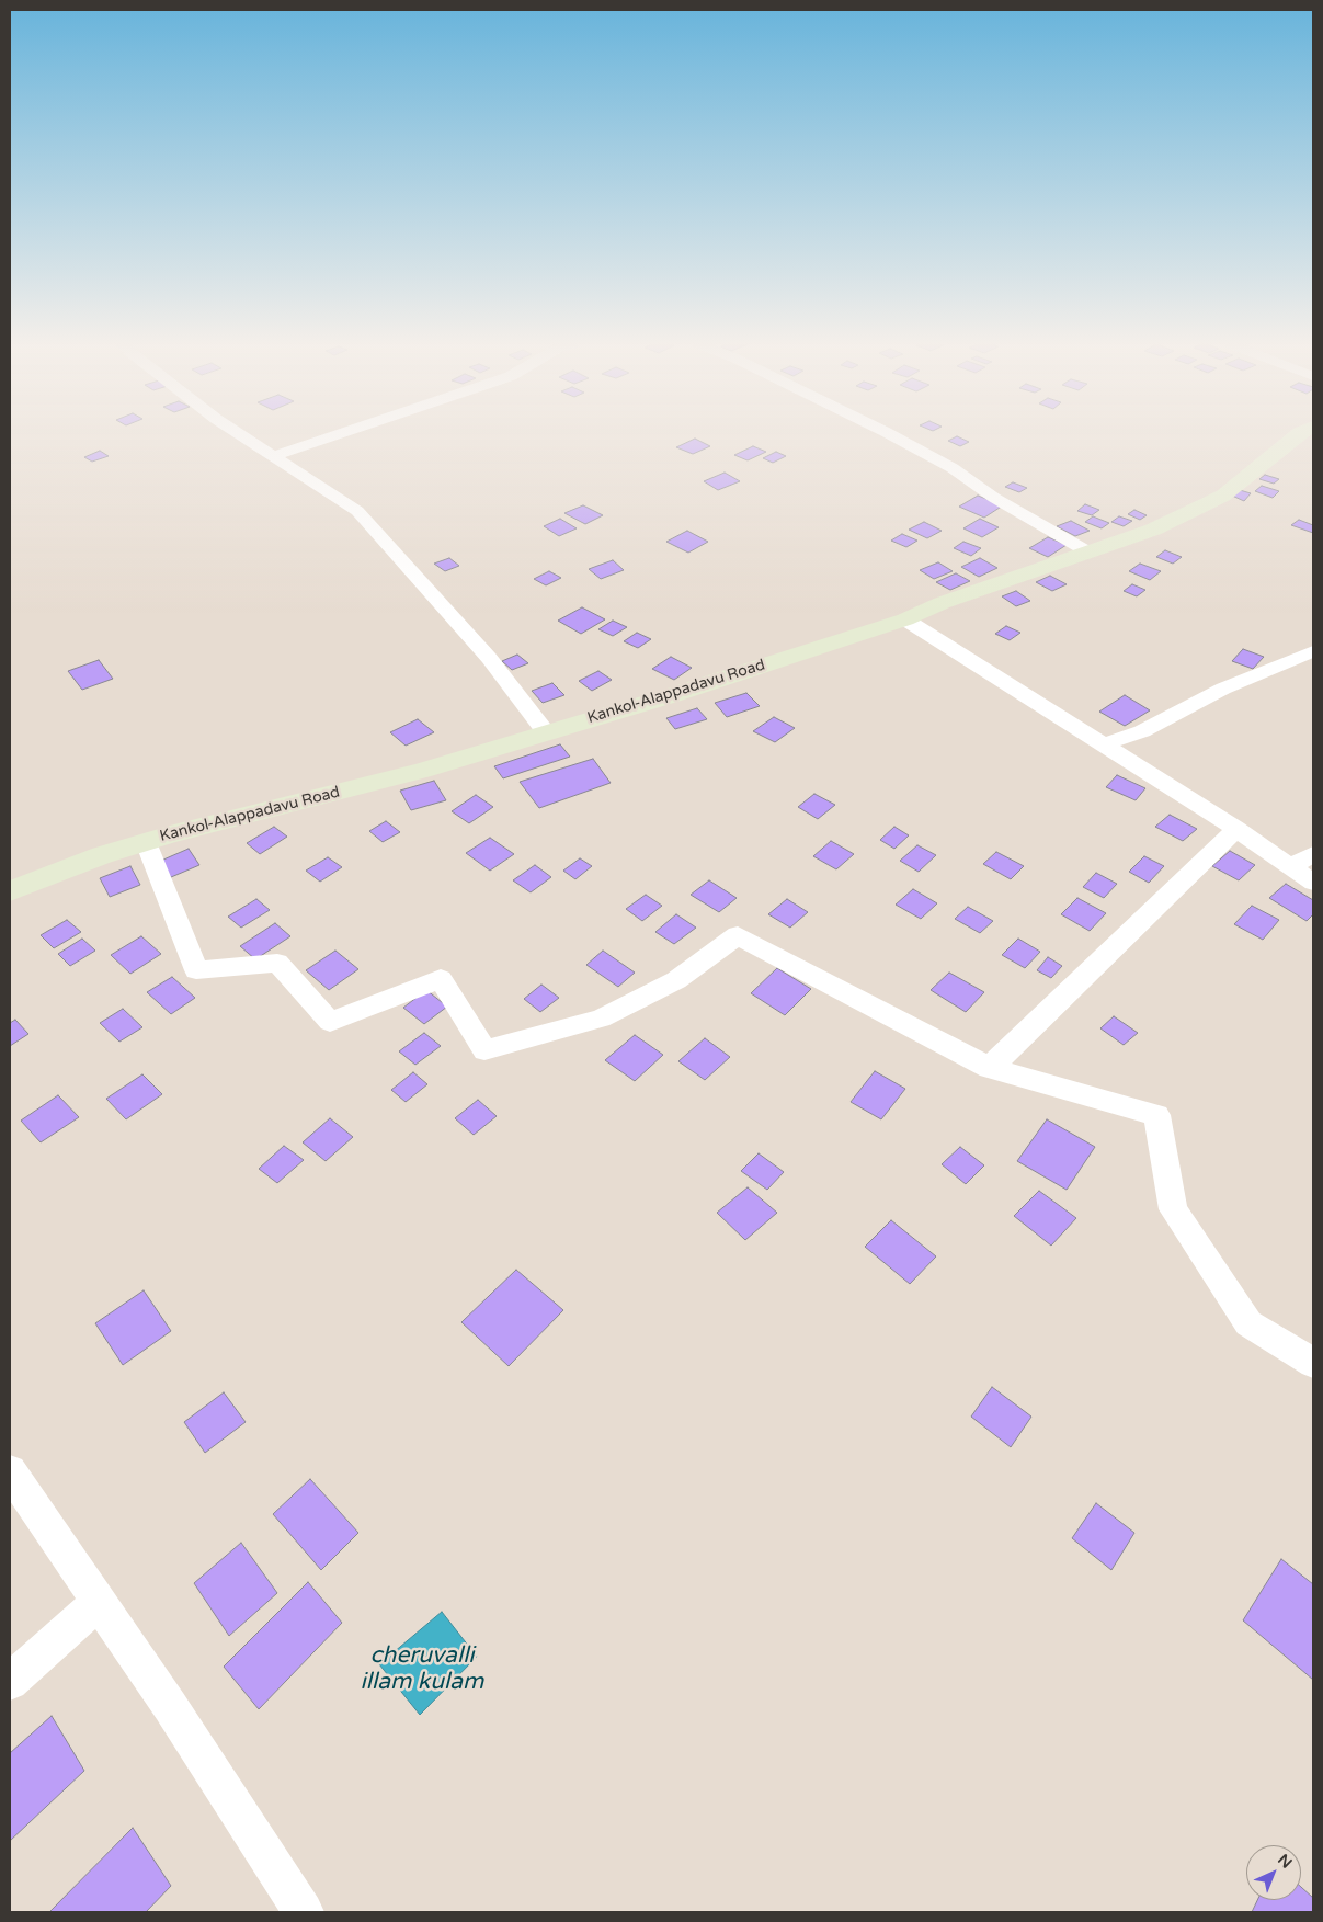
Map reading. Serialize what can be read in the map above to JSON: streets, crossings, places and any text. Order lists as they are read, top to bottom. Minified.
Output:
{"streets":{"main road":["Kankol-Alappadavu Road"]},"water":["cheruvalli illam kulam"],"north":"top right"}
